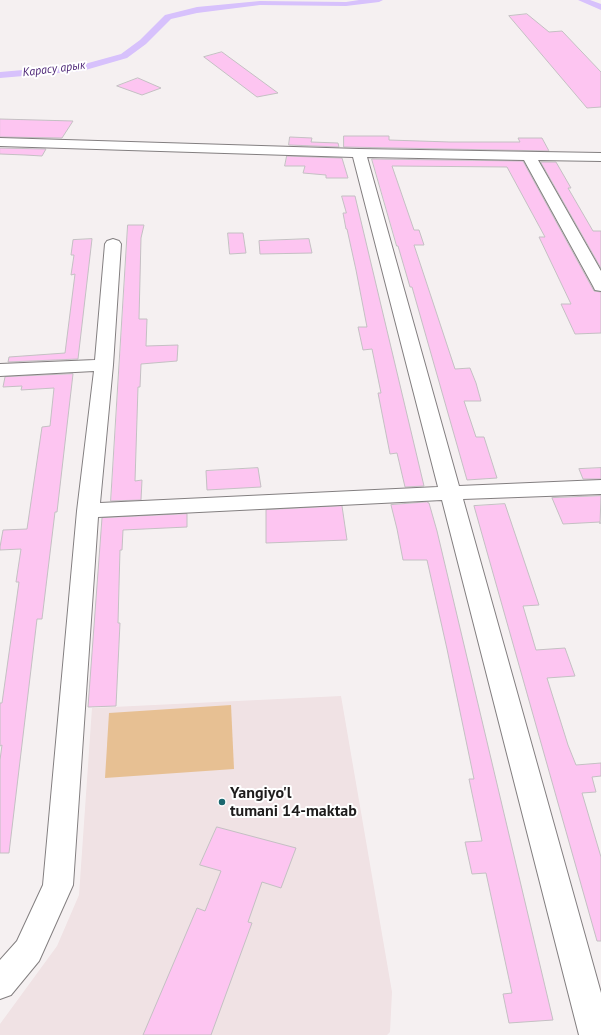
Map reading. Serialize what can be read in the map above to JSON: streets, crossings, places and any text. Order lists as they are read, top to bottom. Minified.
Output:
{"water":["Карасу арык"],"places":["Yangiyo'l tumani 14-maktab"]}
